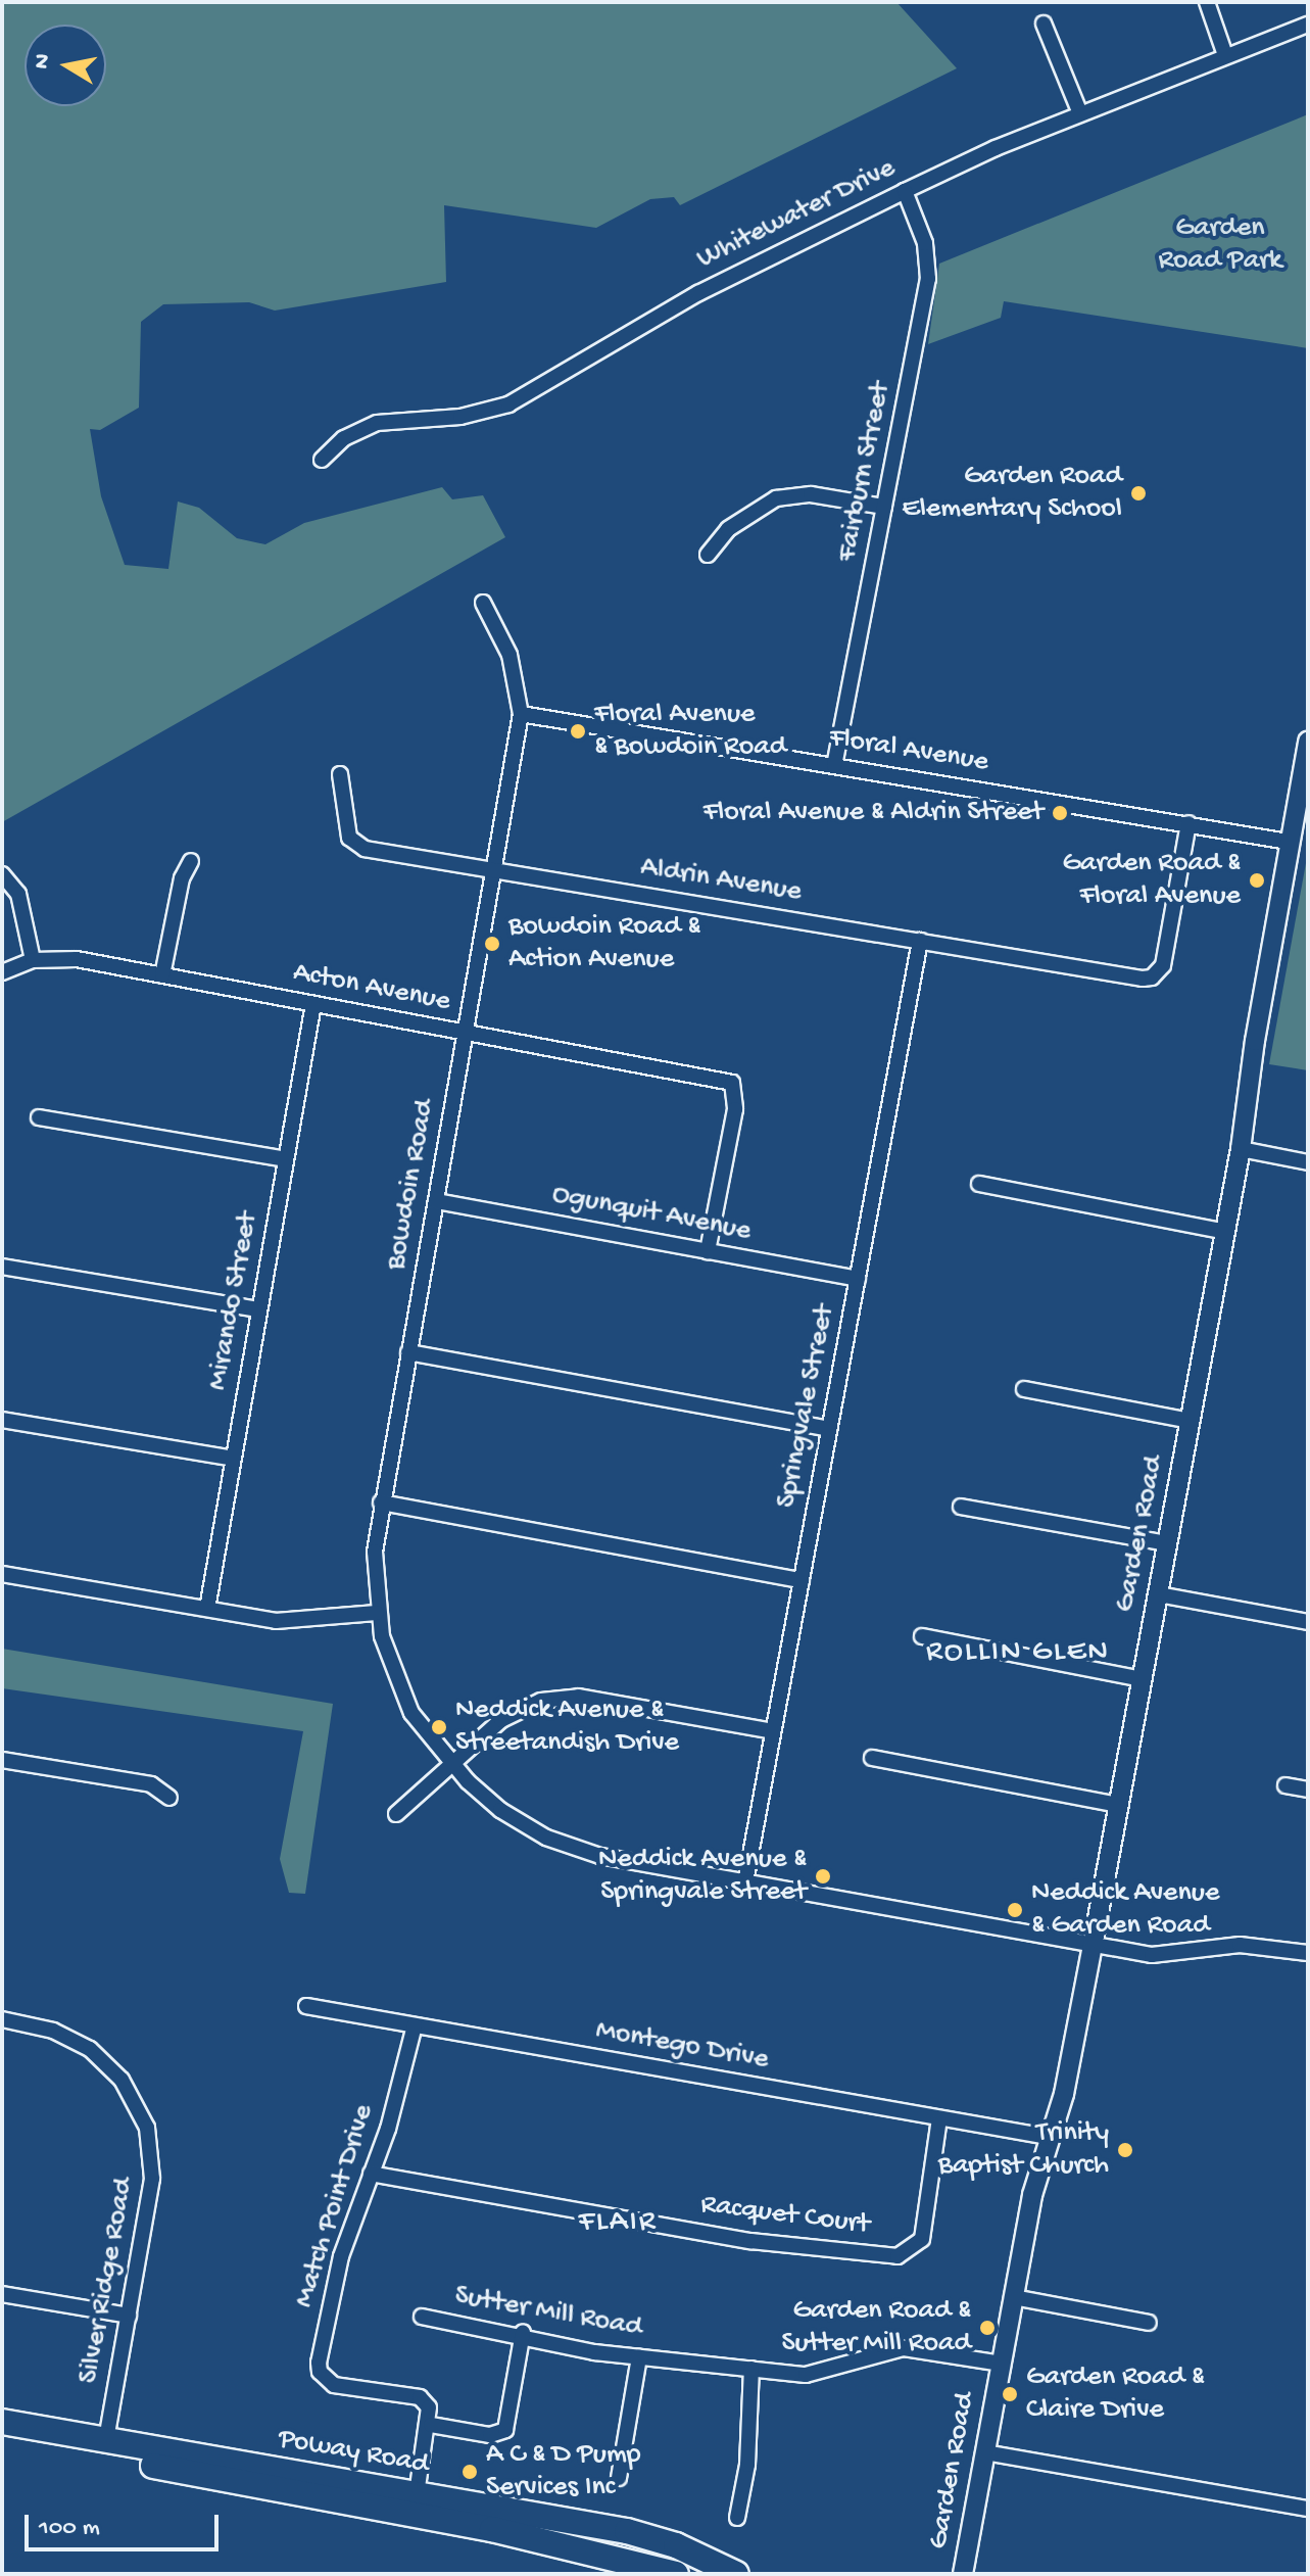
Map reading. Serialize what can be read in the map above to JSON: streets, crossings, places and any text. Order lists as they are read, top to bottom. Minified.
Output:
{"streets":{"main road":["Poway Road"],"street":["Whitewater Drive","Fairburn Street","Floral Avenue","Aldrin Avenue","Acton Avenue","Bowdoin Road","Ogunquit Avenue","Mirando Street","Springvale Street","Garden Road","Montego Drive","Match Point Drive","Racquet Court","Silver Ridge Road","Sutter Mill Road"]},"crossings":[["Whitewater Drive","Fairburn Street"],["Fairburn Street","Floral Avenue"],["Floral Avenue","Aldrin Avenue"],["Floral Avenue","Bowdoin Road"],["Floral Avenue","Garden Road"],["Aldrin Avenue","Bowdoin Road"],["Aldrin Avenue","Springvale Street"],["Acton Avenue","Bowdoin Road"],["Acton Avenue","Ogunquit Avenue"],["Acton Avenue","Mirando Street"],["Bowdoin Road","Ogunquit Avenue"],["Bowdoin Road","Springvale Street"],["Bowdoin Road","Garden Road"],["Ogunquit Avenue","Springvale Street"],["Garden Road","Montego Drive"],["Garden Road","Sutter Mill Road"],["Montego Drive","Match Point Drive"],["Montego Drive","Racquet Court"],["Match Point Drive","Racquet Court"],["Silver Ridge Road","Poway Road"]],"districts":["ROLLIN GLEN","FLAIR"],"parks":["Garden Road Park"],"places":["Garden Road Elementary School","Floral Avenue & Bowdoin Road","Floral Avenue & Aldrin Street","Garden Road & Floral Avenue","Bowdoin Road & Action Avenue","Neddick Avenue & Streetandish Drive","Neddick Avenue & Springvale Street","Neddick Avenue & Garden Road","Trinity Baptist Church","Garden Road & Sutter Mill Road","Garden Road & Claire Drive","A C & D Pump Services Inc"],"scale_bar":"100 m","north":"left"}
